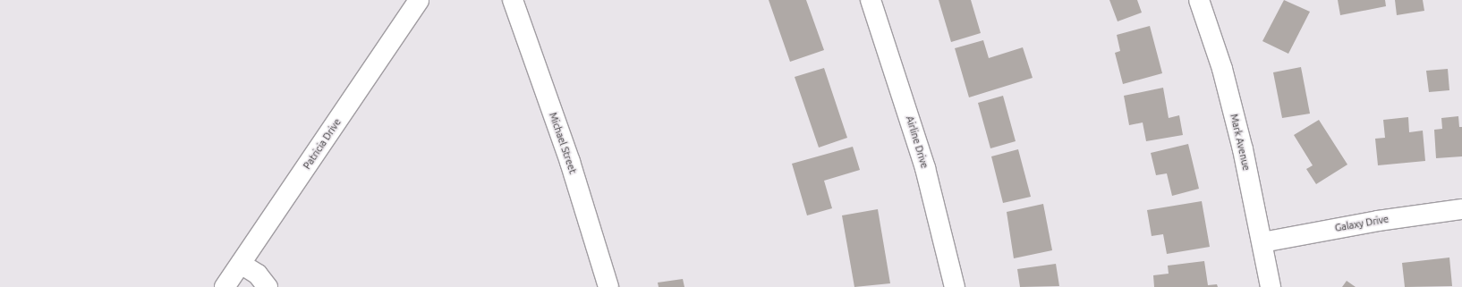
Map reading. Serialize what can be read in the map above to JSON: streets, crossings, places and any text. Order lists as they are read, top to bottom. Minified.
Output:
{"streets":{"street":["Airline Drive","Mark Avenue","Michael Street","Patricia Drive","Galaxy Drive"]},"crossings":[["Mark Avenue","Galaxy Drive"]]}
